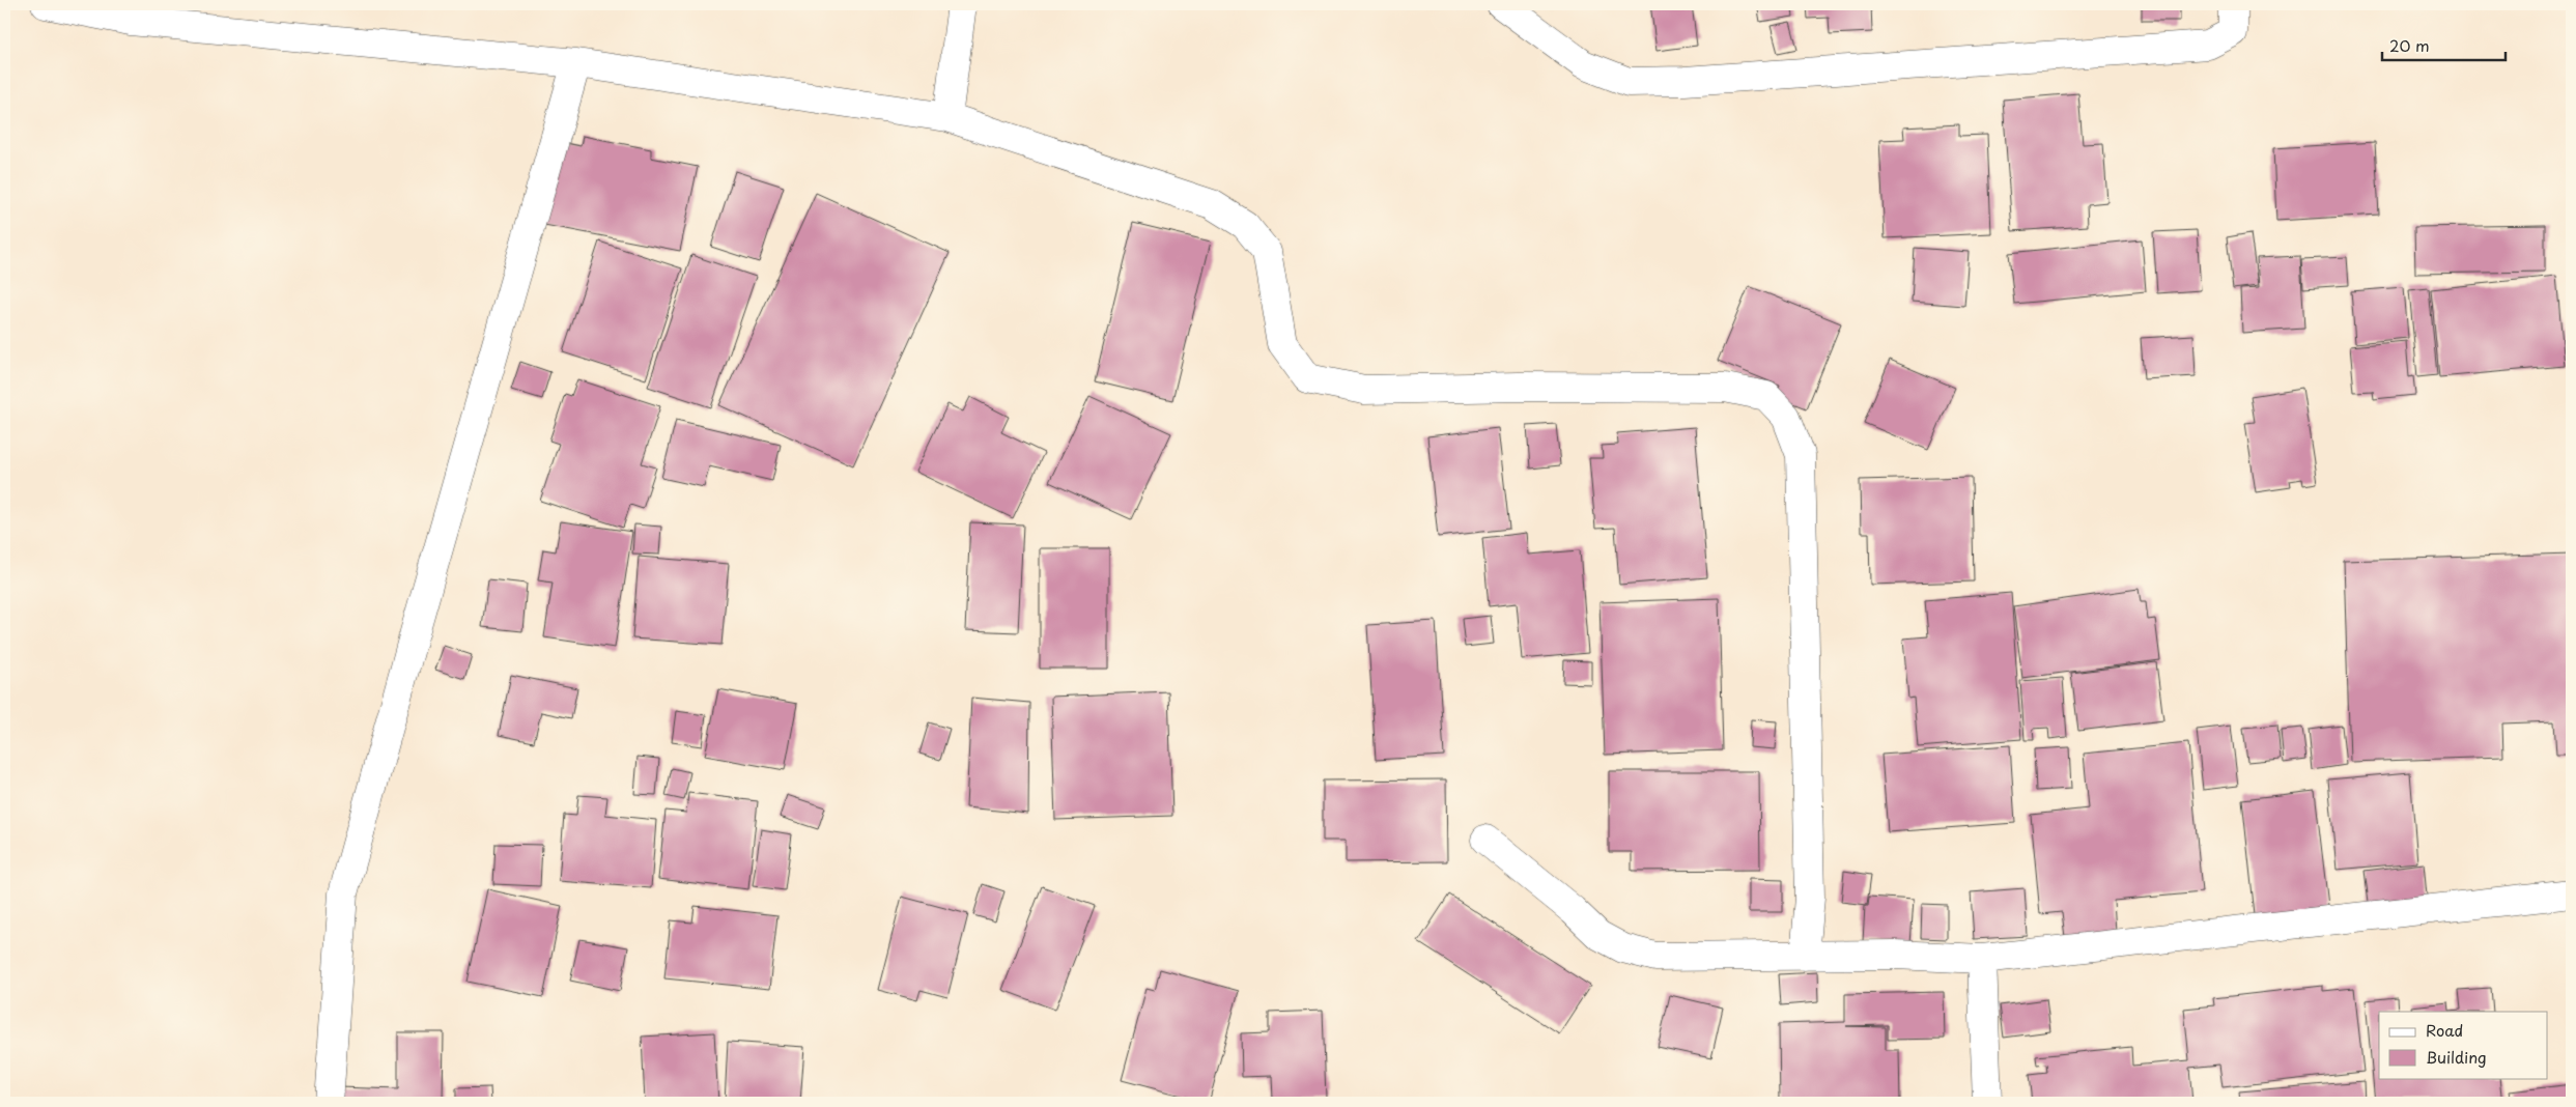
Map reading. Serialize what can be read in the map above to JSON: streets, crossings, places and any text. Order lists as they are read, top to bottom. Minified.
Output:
{"legend":["Road","Building"],"scale_bar":"20 m"}
